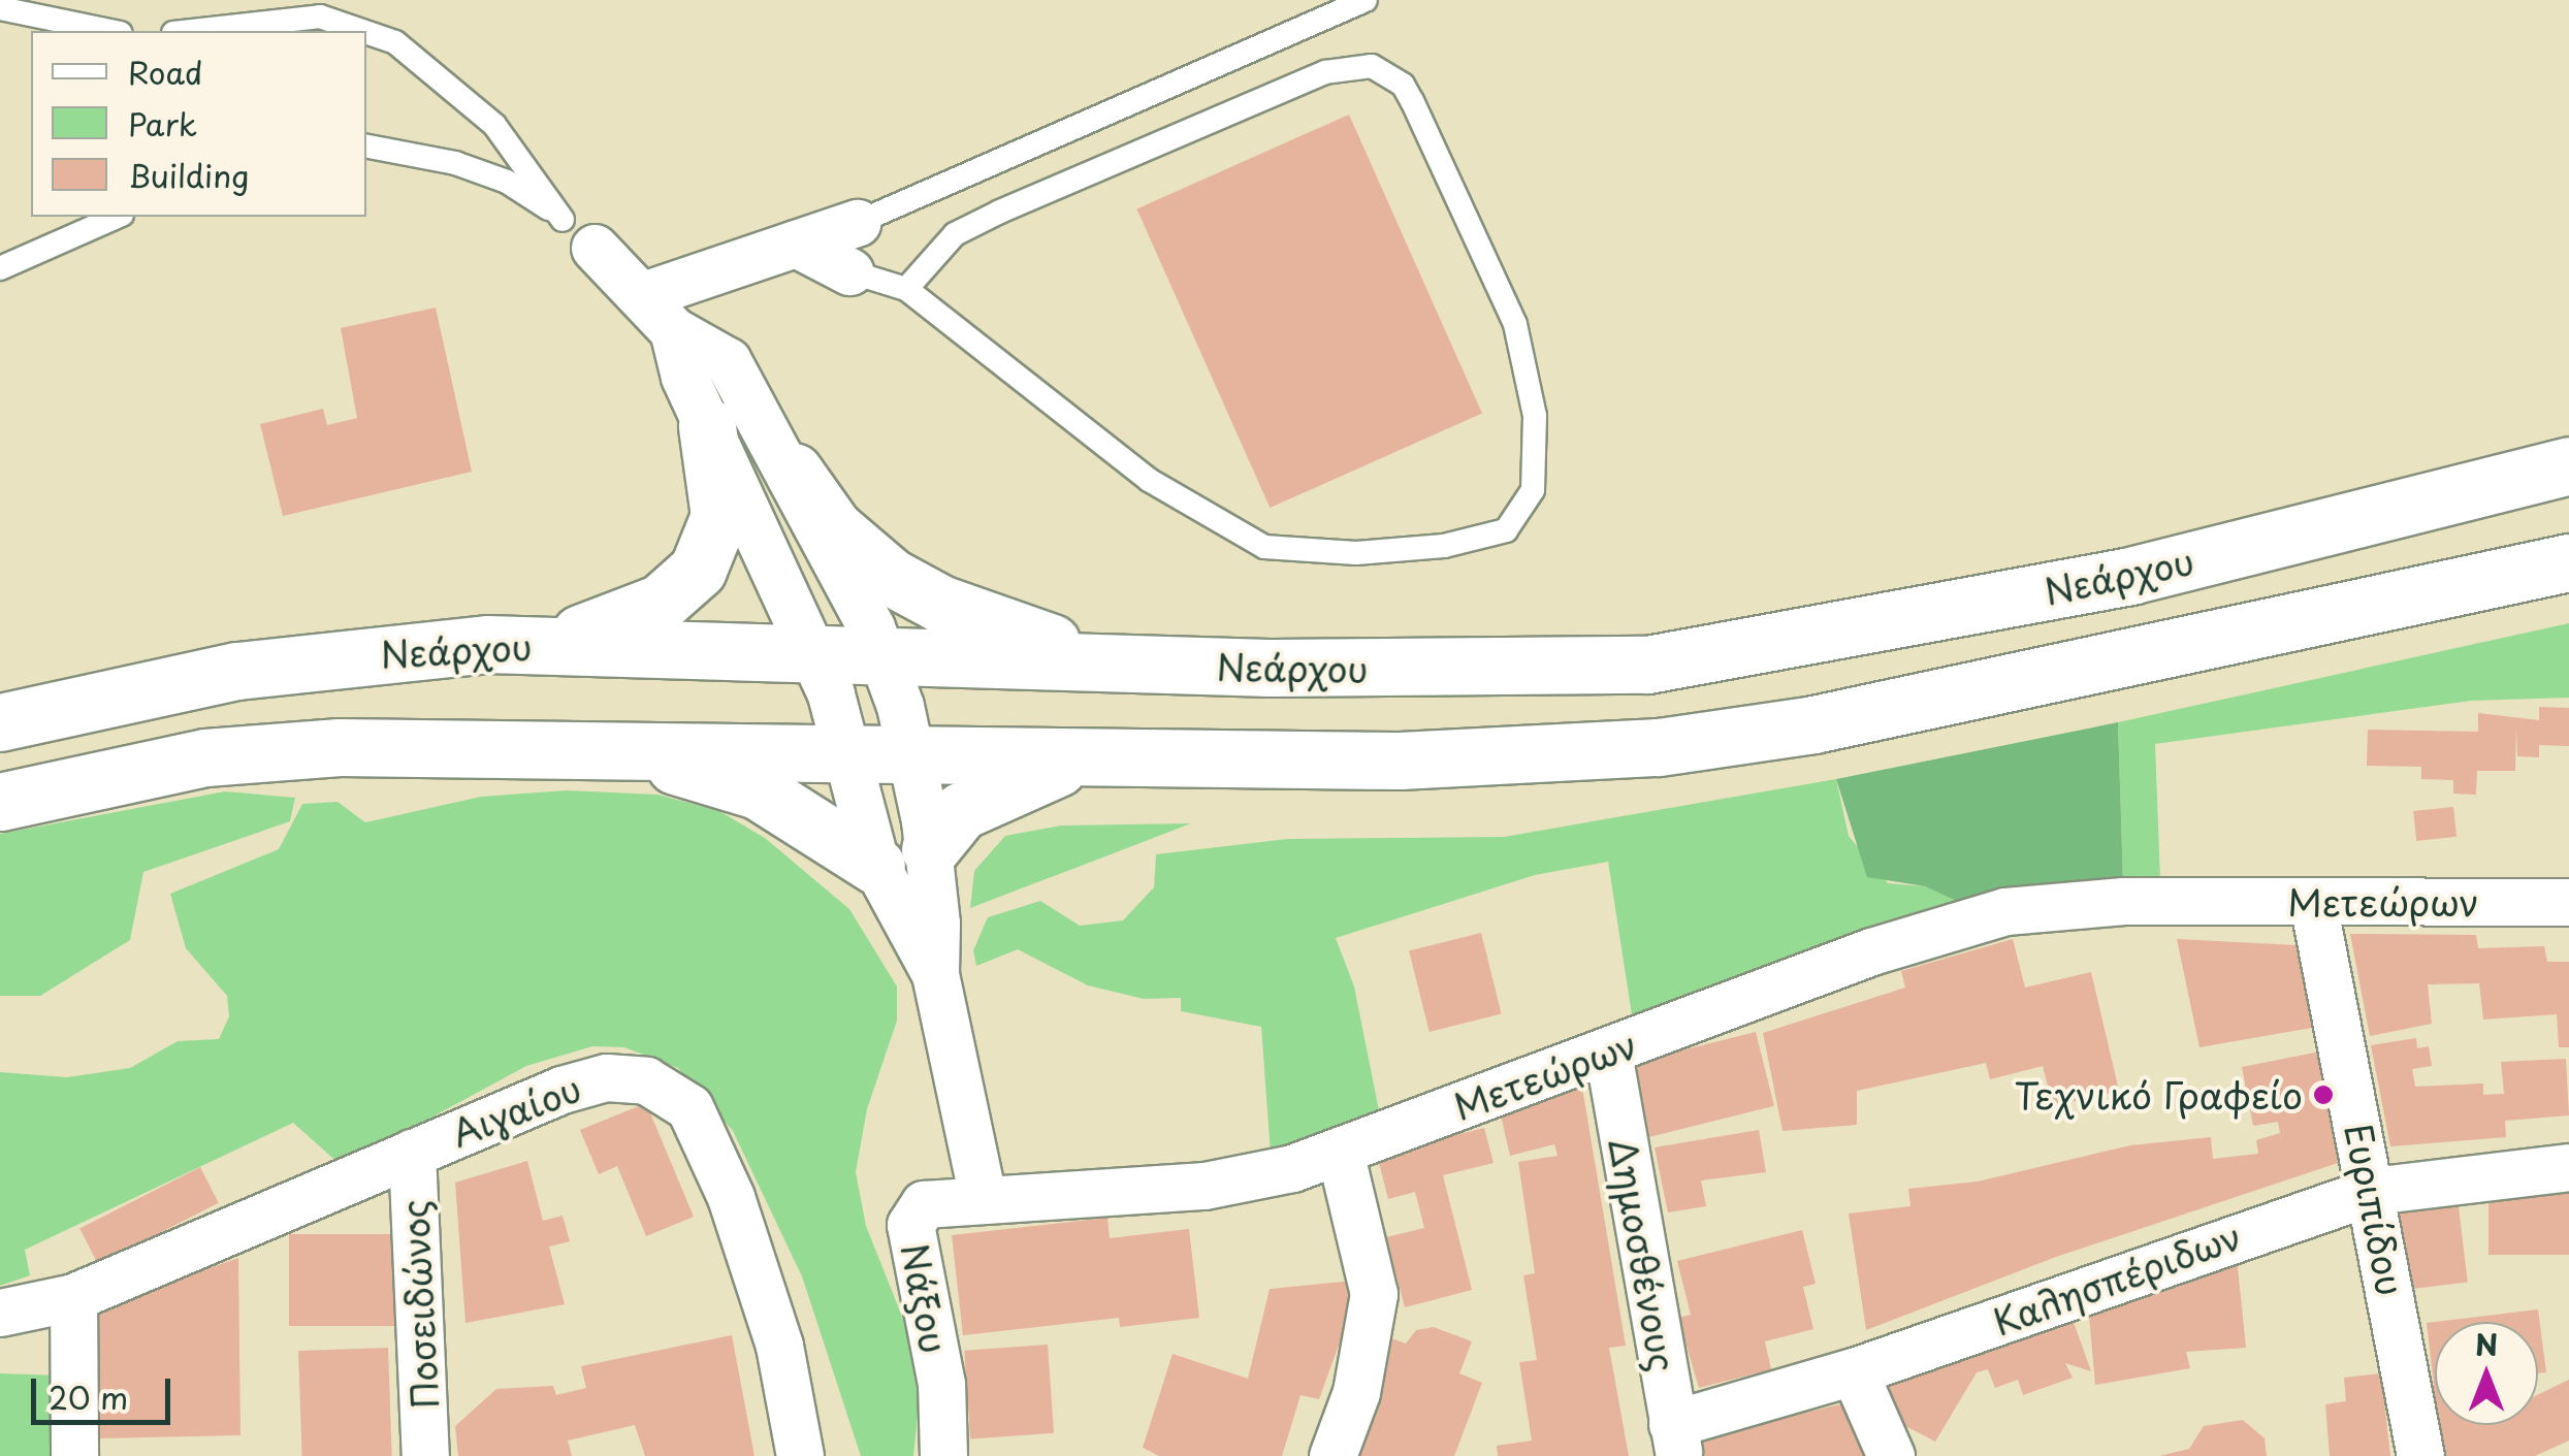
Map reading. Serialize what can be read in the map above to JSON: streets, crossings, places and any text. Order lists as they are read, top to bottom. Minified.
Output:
{"streets":{"main road":["Νεάρχου"],"street":["Μετεώρων","Αιγαίου","Ευριπίδου","Δημοσθένους","Καλησπέριδων","Νάξου","Ποσειδώνος"]},"crossings":[["Μετεώρων","Ευριπίδου"],["Μετεώρων","Δημοσθένους"],["Μετεώρων","Νάξου"],["Αιγαίου","Ποσειδώνος"],["Ευριπίδου","Καλησπέριδων"],["Δημοσθένους","Καλησπέριδων"]],"places":["Τεχνικό Γραφείο"],"legend":["Road","Park","Building"],"scale_bar":"20 m","north":"top"}
